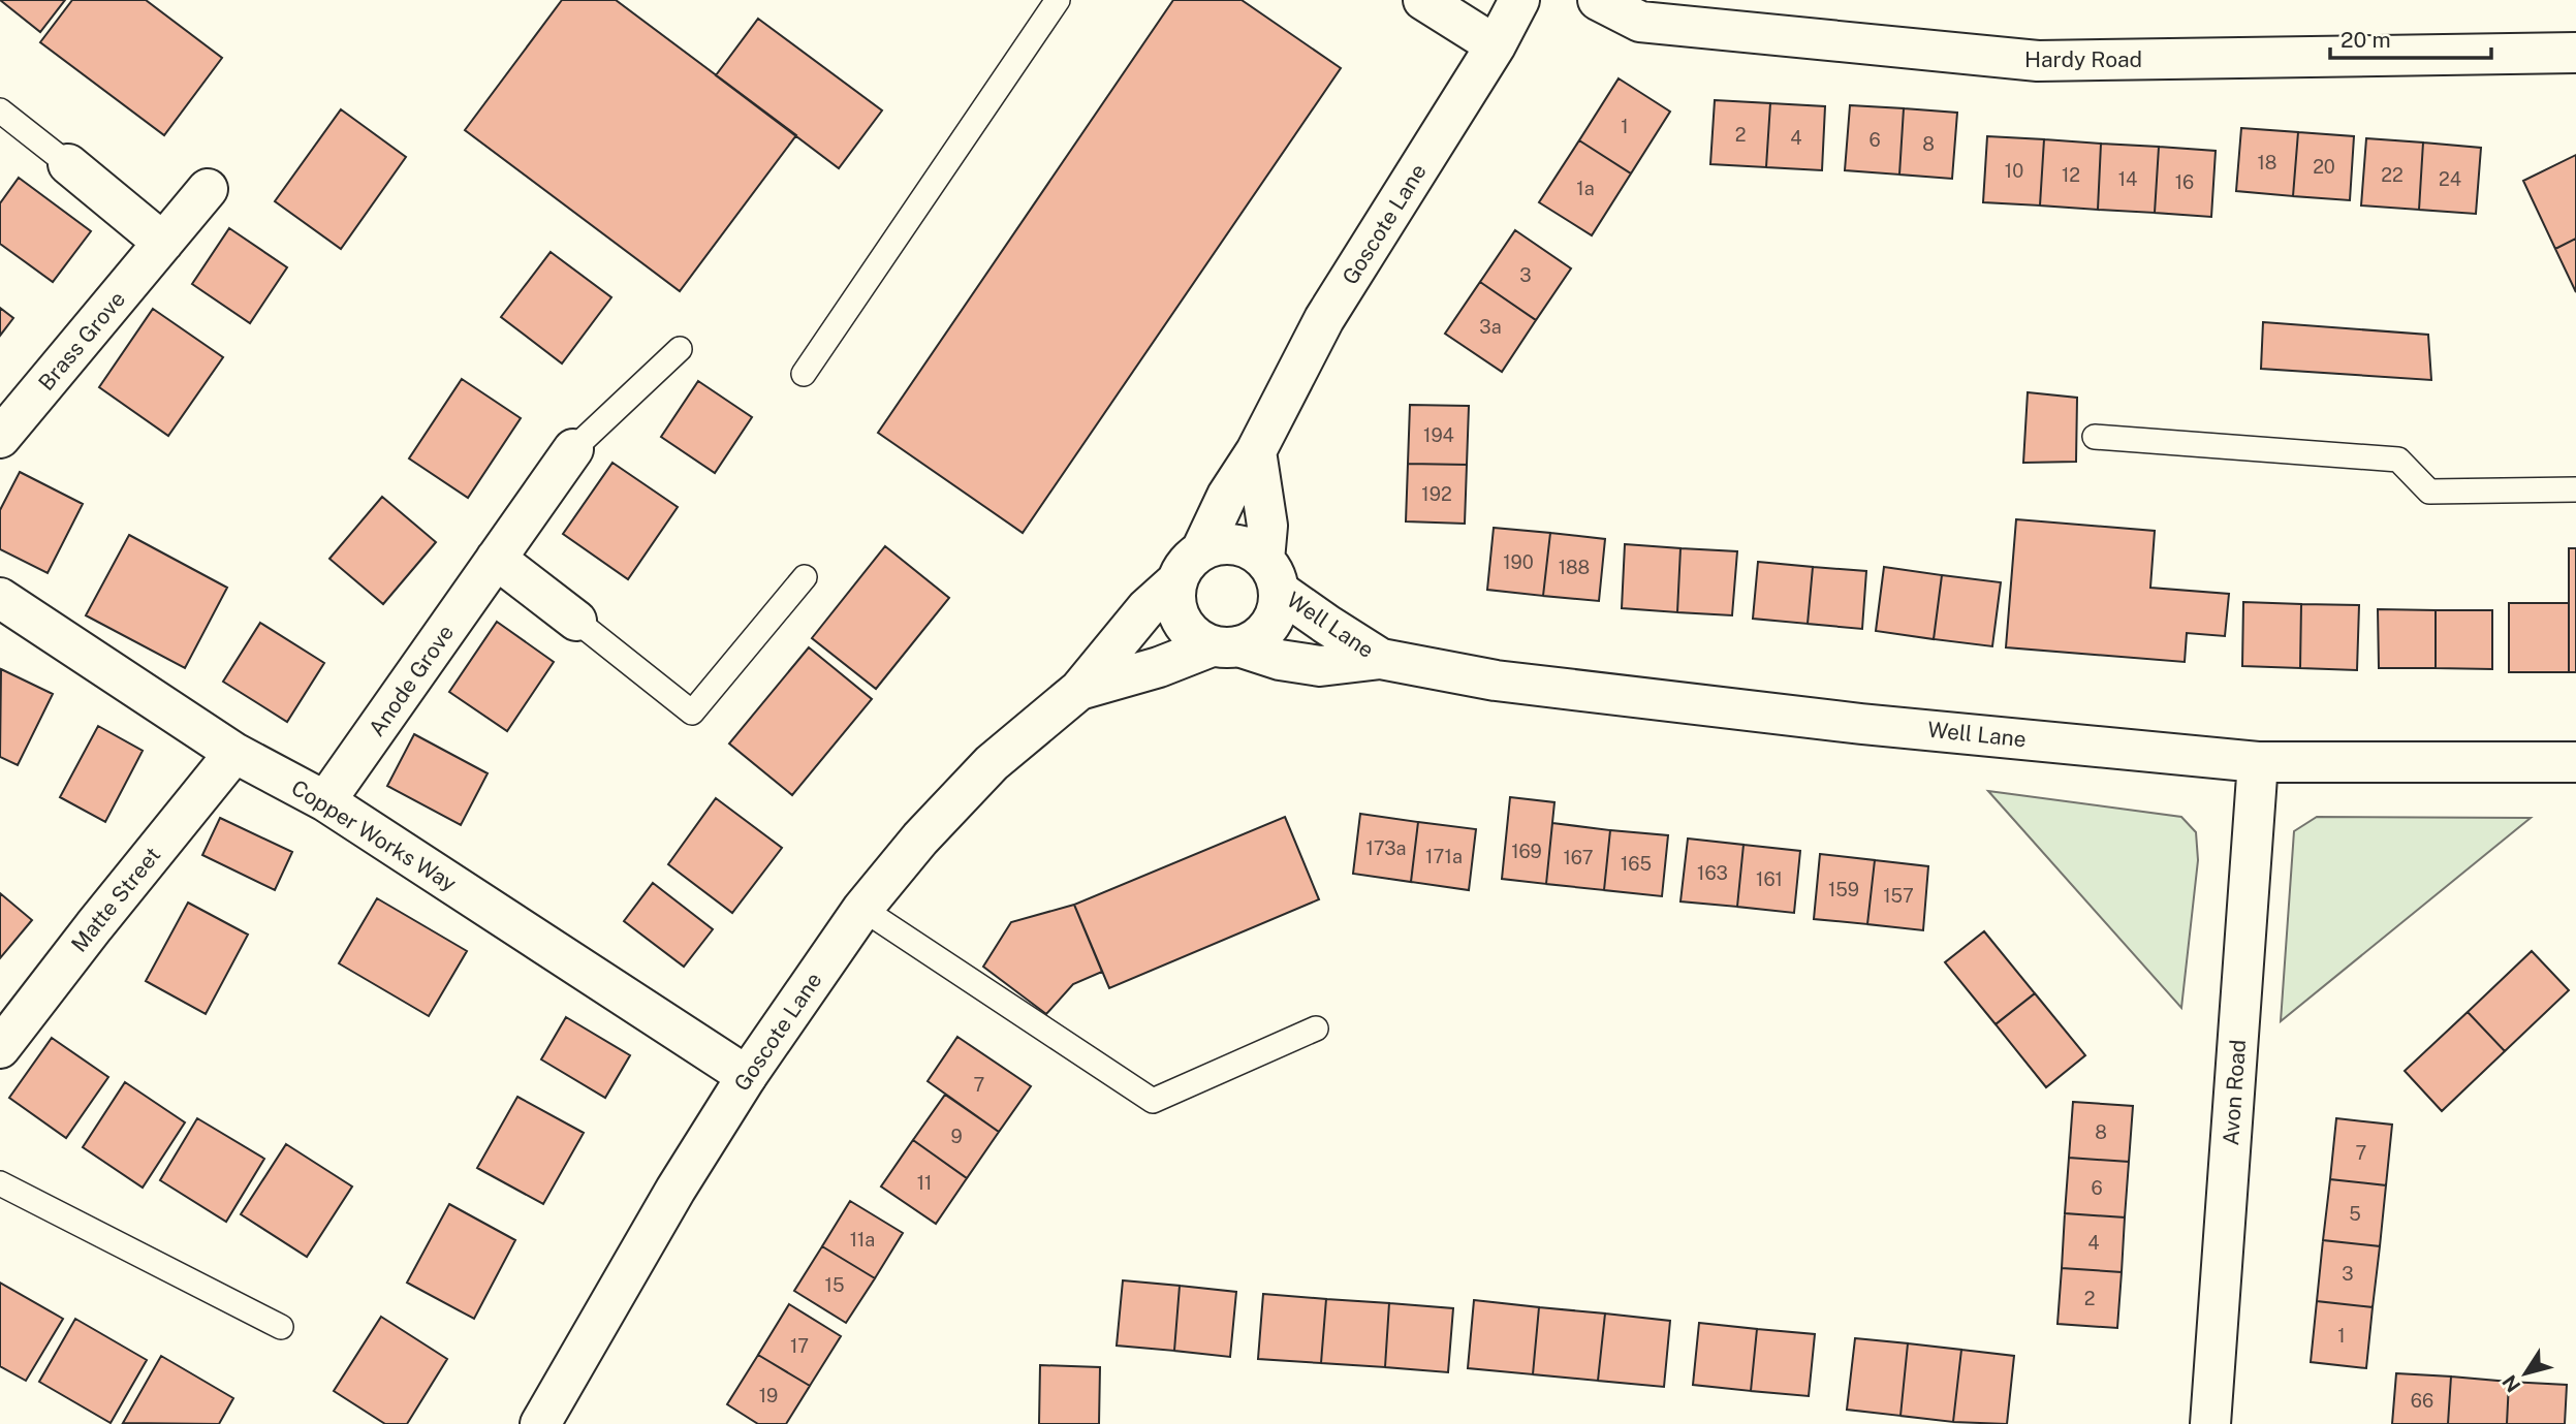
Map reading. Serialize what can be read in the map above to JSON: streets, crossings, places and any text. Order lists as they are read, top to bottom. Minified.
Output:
{"streets":{"street":["Hardy Road","Goscote Lane","Brass Grove","Well Lane","Anode Grove","Copper Works Way","Matte Street","Avon Road"]},"crossings":[["Goscote Lane","Well Lane"],["Goscote Lane","Copper Works Way"],["Well Lane","Avon Road"],["Anode Grove","Copper Works Way"],["Copper Works Way","Matte Street"]],"house_numbers":["1","2","4","6","8","18","20","10","12","22","14","24","16","1a","3","3a","194","192","190","188","173a","169","171a","167","165","163","161","159","157","7","8","9","7","11","6","5","11a","4","3","15","2","1","17","19","66"],"scale_bar":"20 m","north":"bottom left"}
